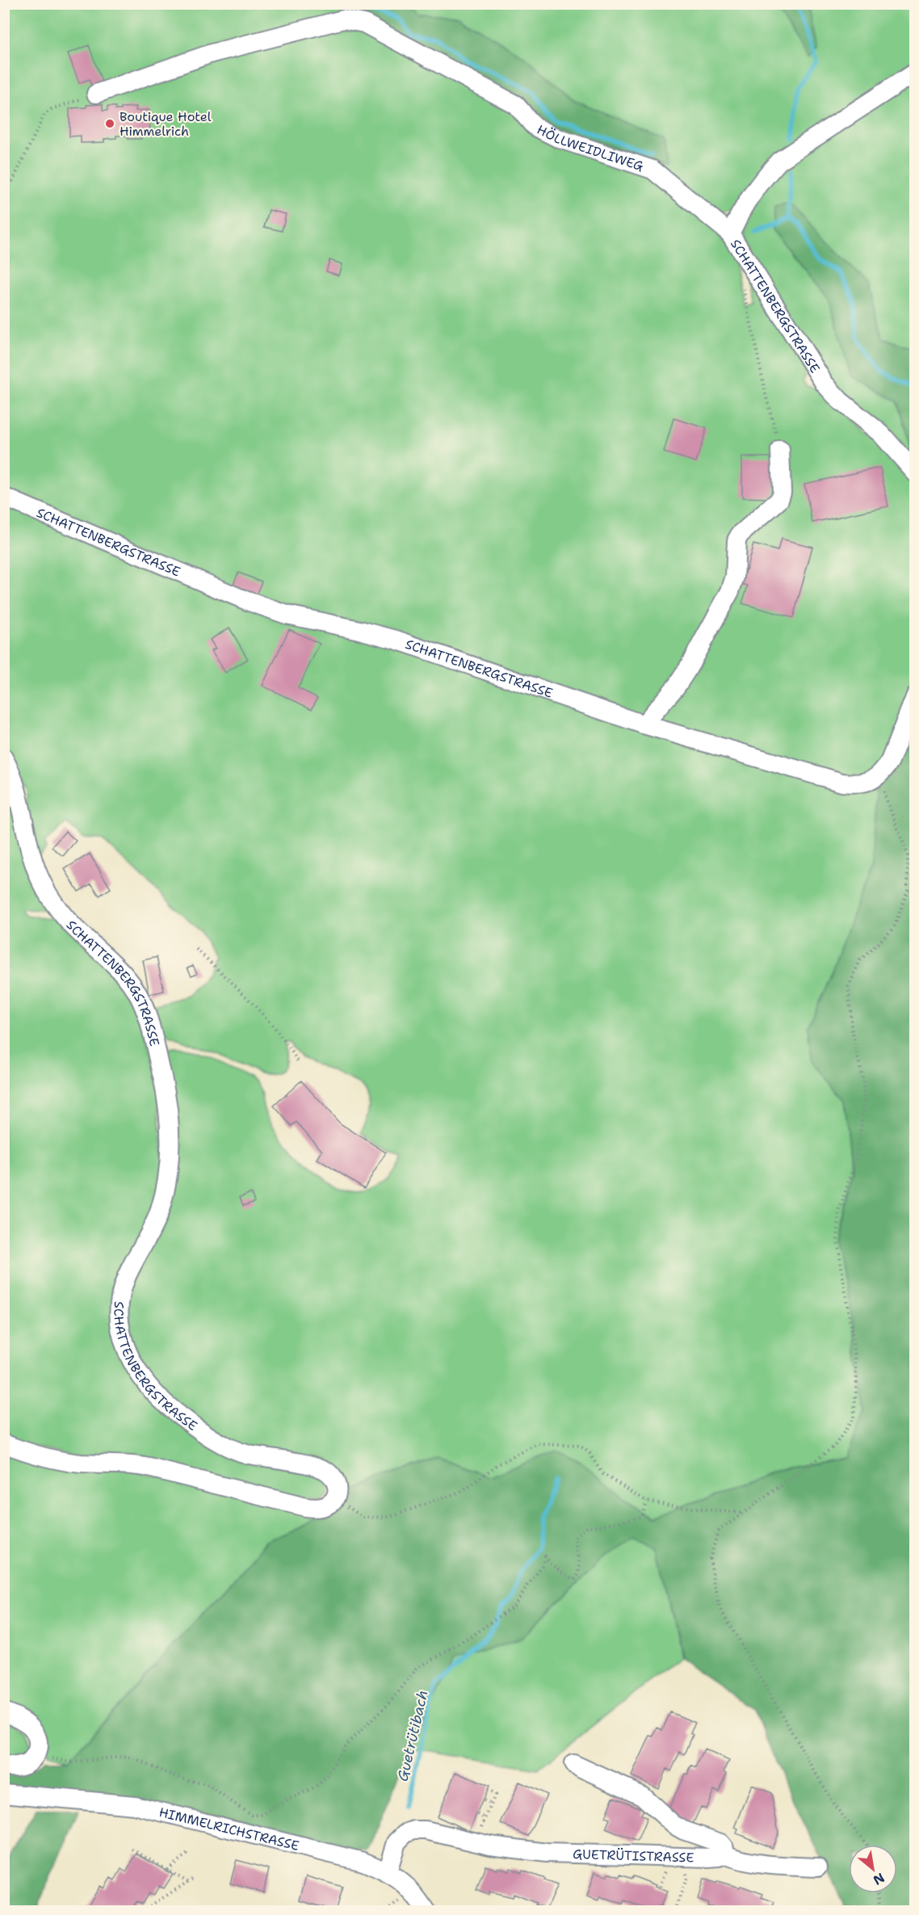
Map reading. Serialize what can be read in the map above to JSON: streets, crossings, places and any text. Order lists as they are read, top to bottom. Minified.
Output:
{"streets":{"street":["HÖLLWEIDLIWEG","SCHATTENBERGSTRASSE","HIMMELRICHSTRASSE","GUETRÜTISTRASSE"]},"crossings":[["HÖLLWEIDLIWEG","SCHATTENBERGSTRASSE"],["HIMMELRICHSTRASSE","GUETRÜTISTRASSE"]],"water":["Guetrütibach"],"places":["Boutique Hotel Himmelrich"],"north":"bottom right"}
